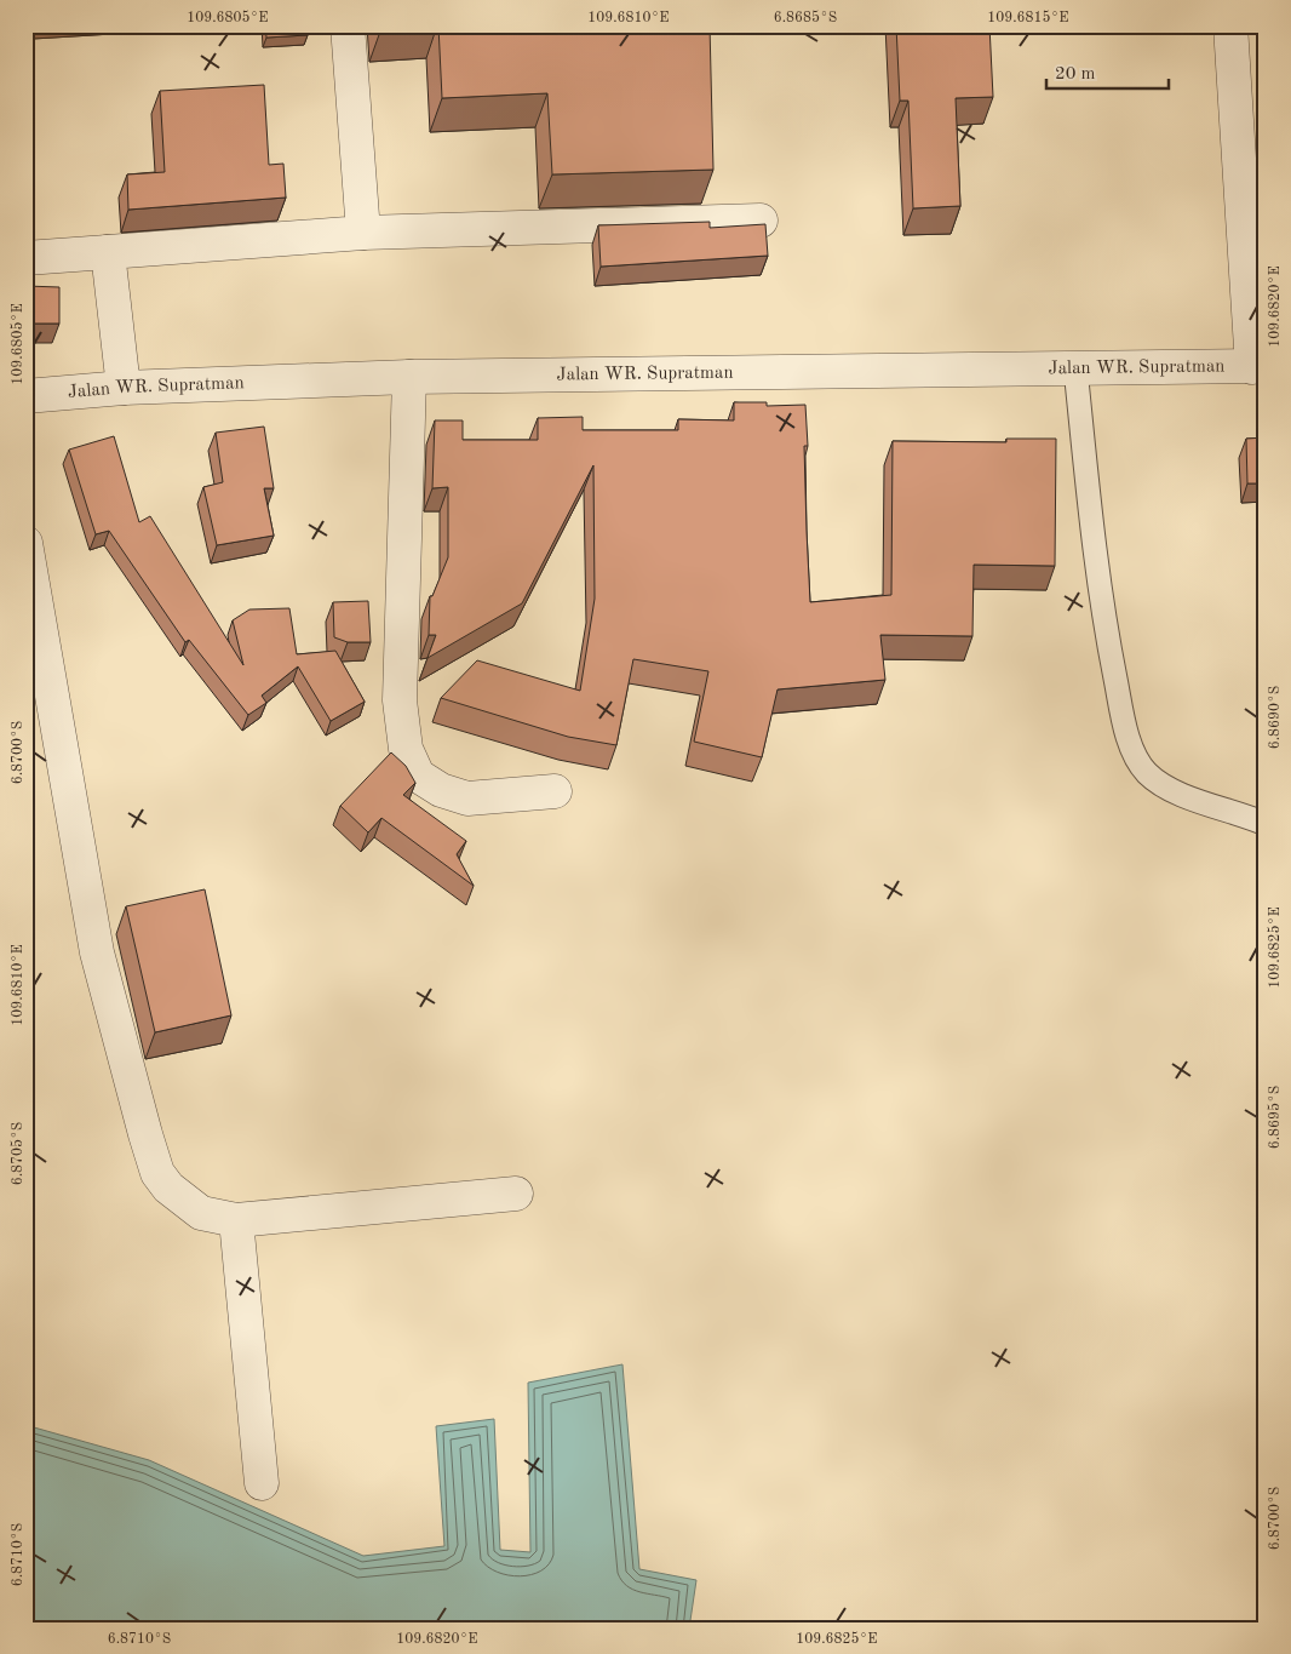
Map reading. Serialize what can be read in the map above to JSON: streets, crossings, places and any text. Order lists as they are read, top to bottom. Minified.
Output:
{"streets":{"street":["Jalan WR. Supratman"]},"scale_bar":"20 m","coordinates":["109.6805°E","109.6810°E","6.8685°S","109.6815°E","109.6820°E","6.8690°S","6.8700°S","109.6825°E","6.8695°S","6.8705°S","6.8710°S"]}
